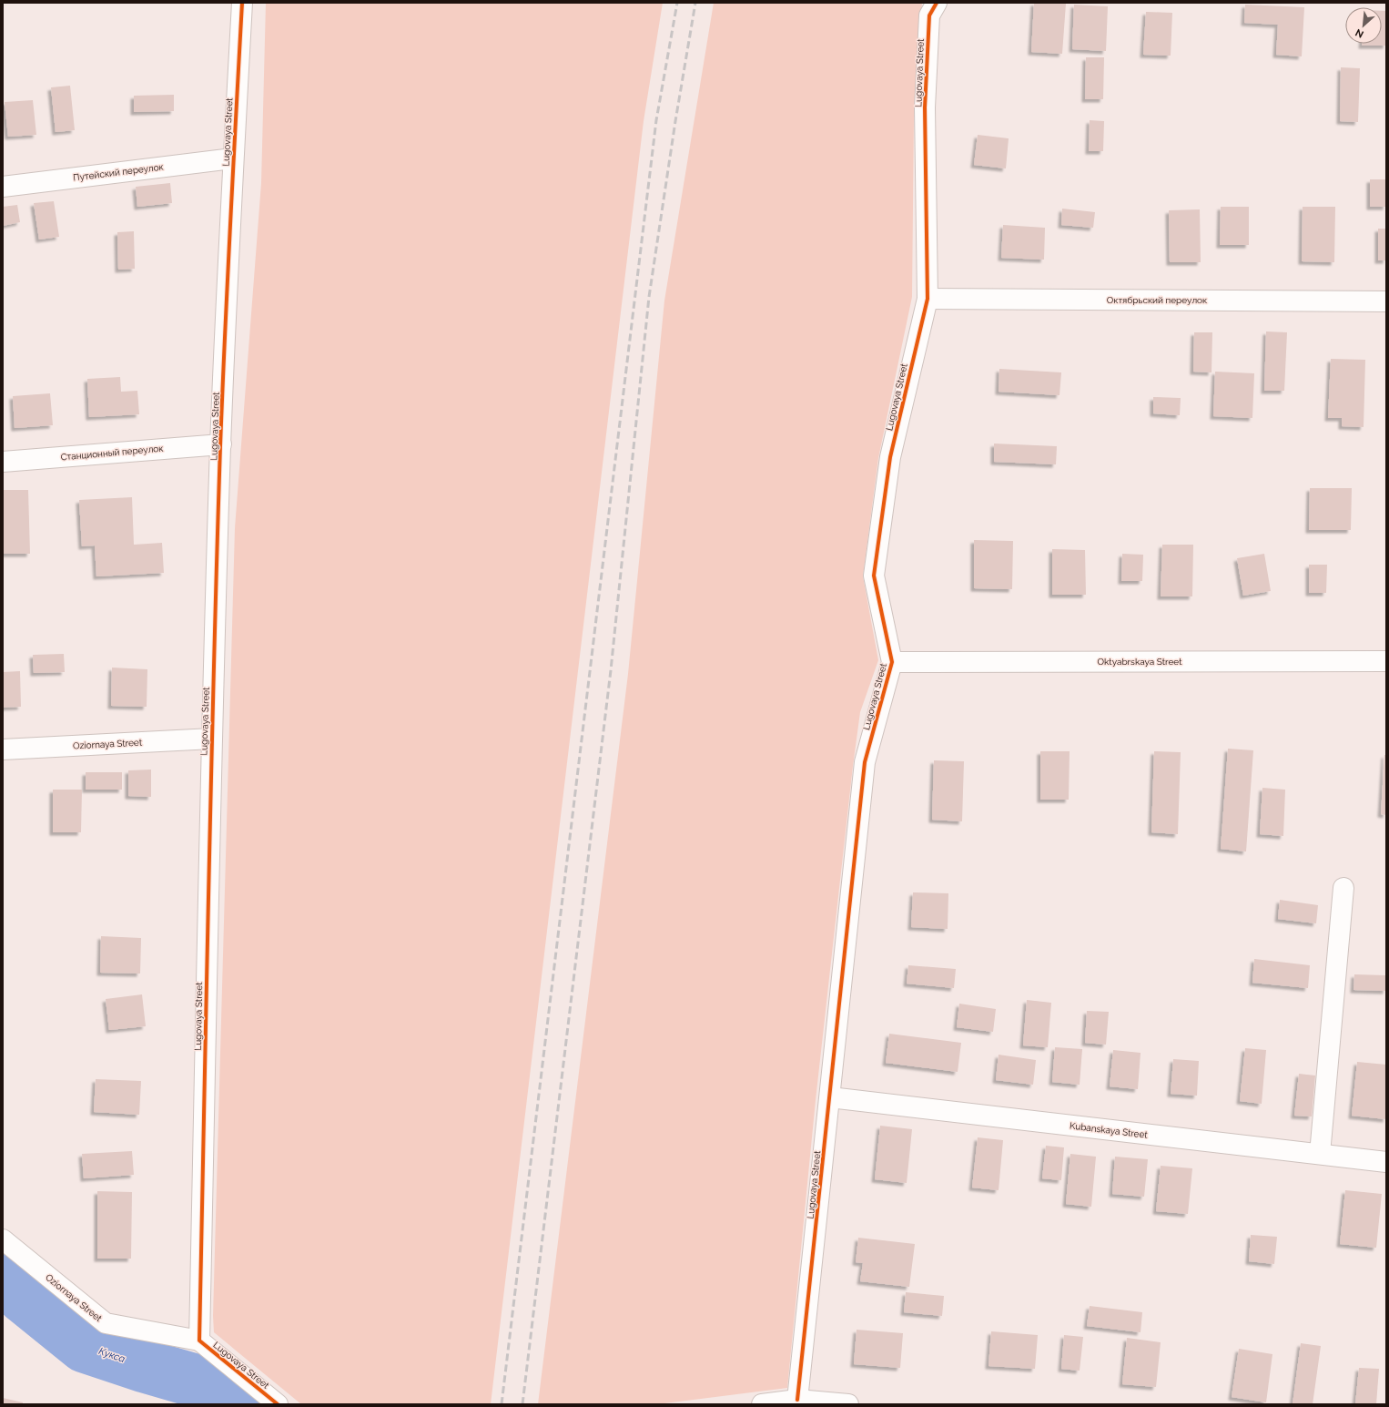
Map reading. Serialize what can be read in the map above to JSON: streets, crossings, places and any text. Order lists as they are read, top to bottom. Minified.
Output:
{"streets":{"street":["Lugovaya Street","Путейский переулок","Октябрьский переулок","Станционный переулок","Oktyabrskaya Street","Oziornaya Street","Kubanskaya Street"]},"crossings":[["Lugovaya Street","Путейский переулок"],["Lugovaya Street","Октябрьский переулок"],["Lugovaya Street","Станционный переулок"],["Lugovaya Street","Oktyabrskaya Street"],["Lugovaya Street","Oziornaya Street"],["Lugovaya Street","Kubanskaya Street"]],"water":["Кукса"],"north":"bottom left"}
